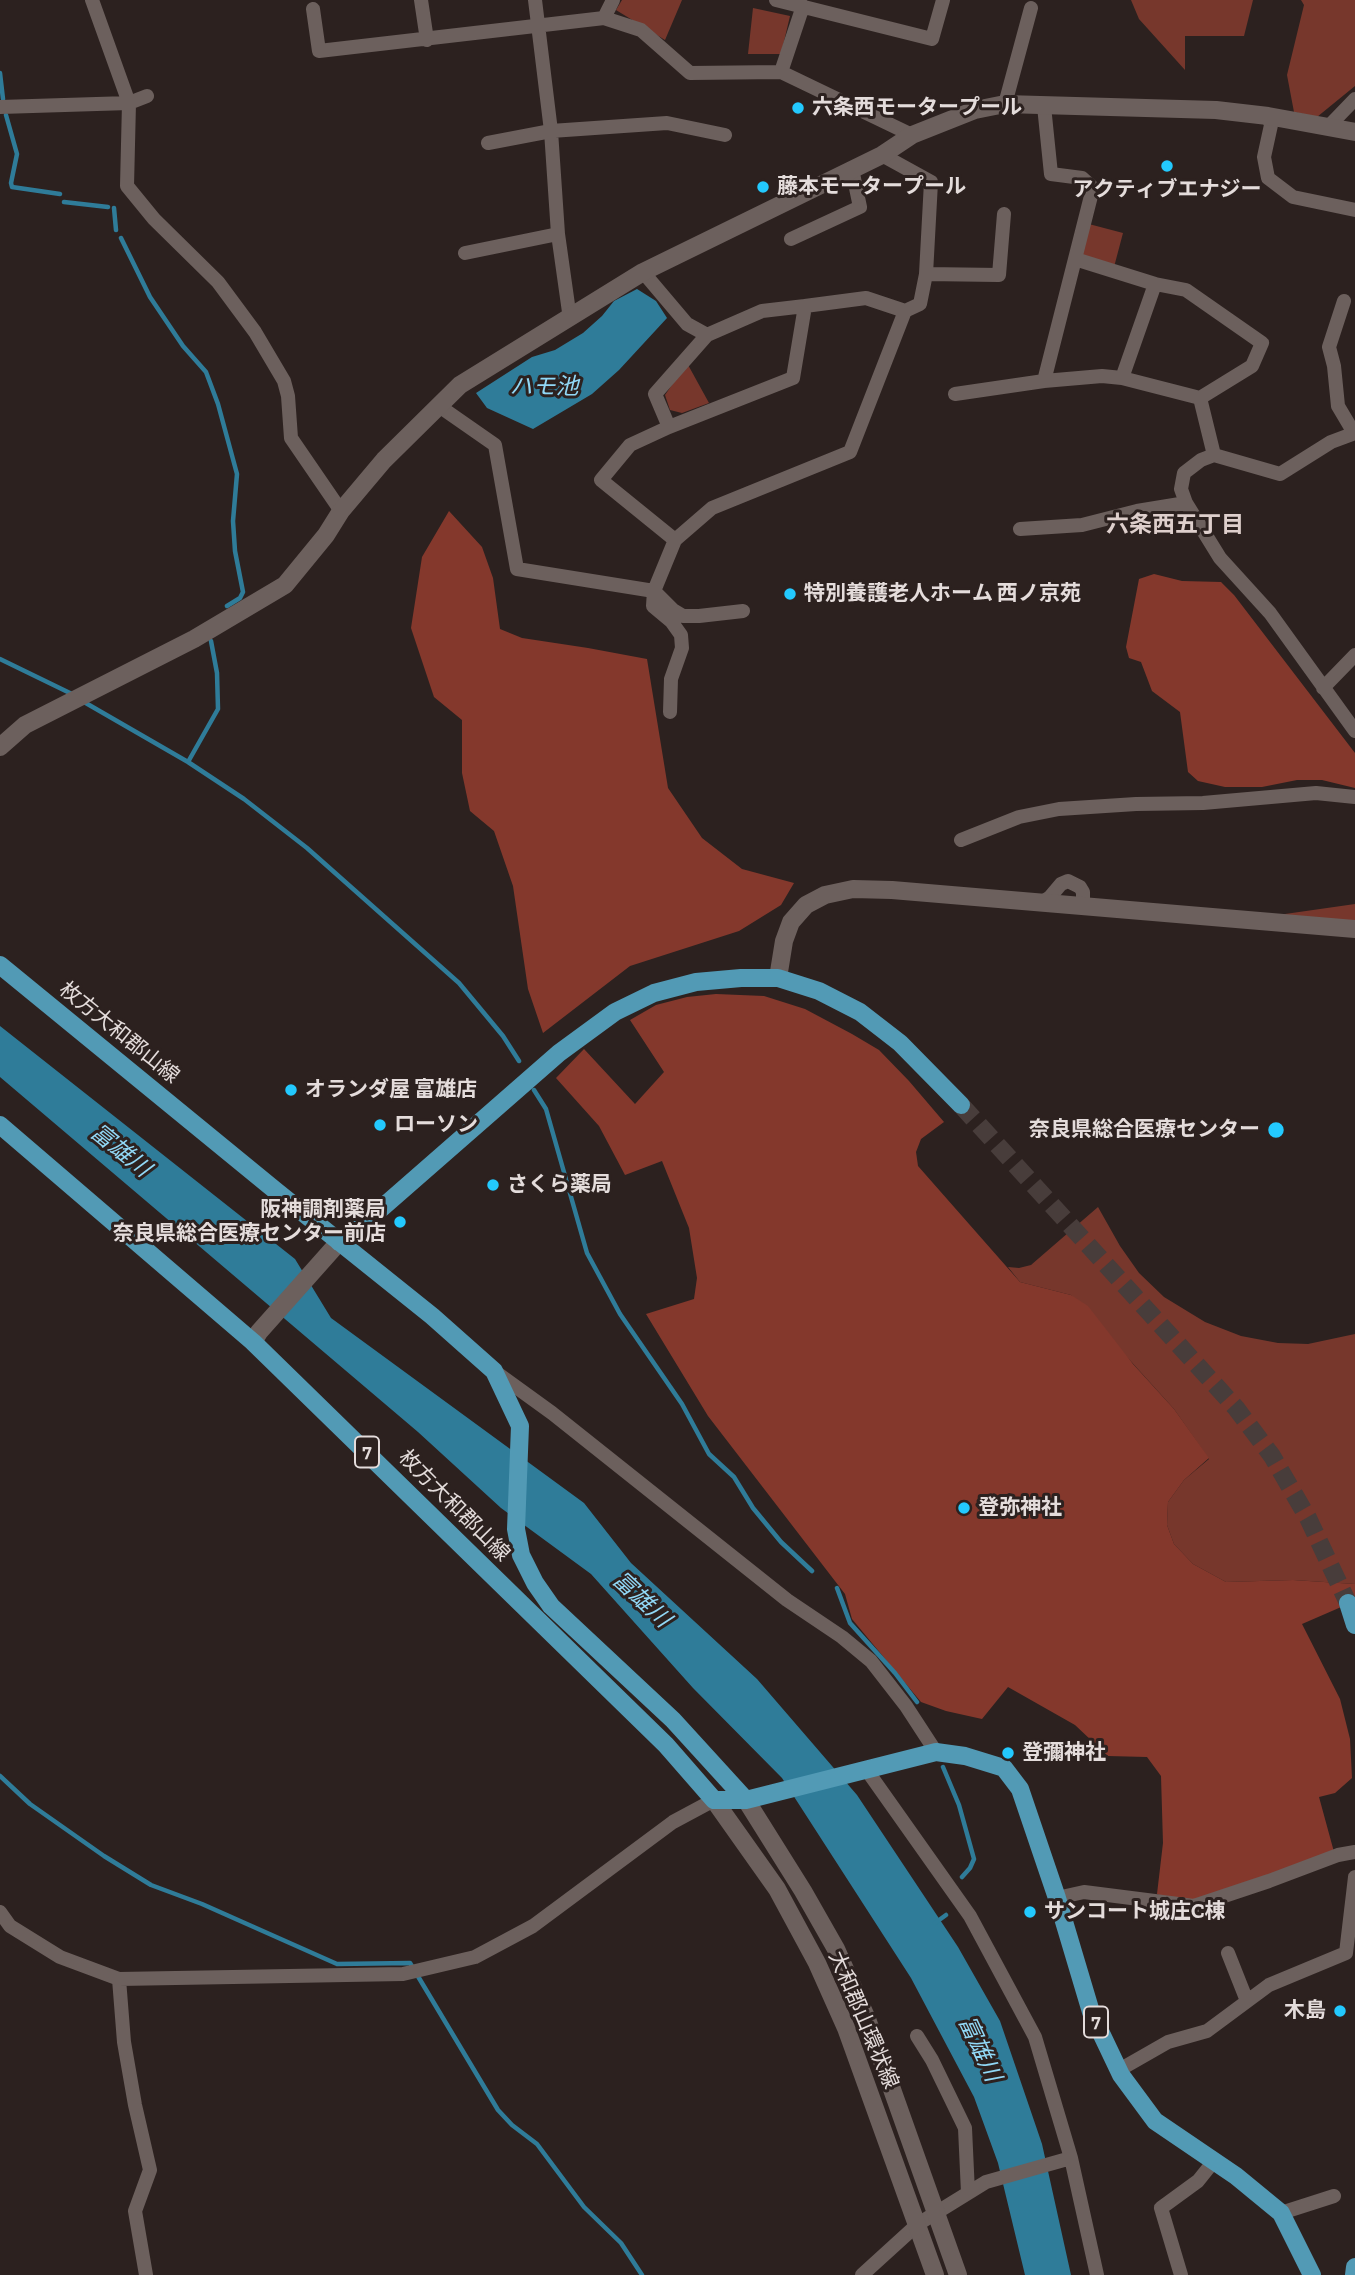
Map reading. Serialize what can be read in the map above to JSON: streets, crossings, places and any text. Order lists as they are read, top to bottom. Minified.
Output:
{"streets":{"main road":["枚方大和郡山線","7"],"street":["大和郡山環状線"]},"crossings":[["枚方大和郡山線","7"],["枚方大和郡山線","大和郡山環状線"],["7","大和郡山環状線"]],"districts":["六条西五丁目"],"water":["ハモ池","富雄川"],"places":["六条西モータープール","アクティブエナジー","藤本モータープール","特別養護老人ホーム 西ノ京苑","オランダ屋 富雄店","ローソン","奈良県総合医療センター","さくら薬局","阪神調剤薬局 奈良県総合医療センター前店","登弥神社","登彌神社","サンコート城庄C棟","木島"]}
